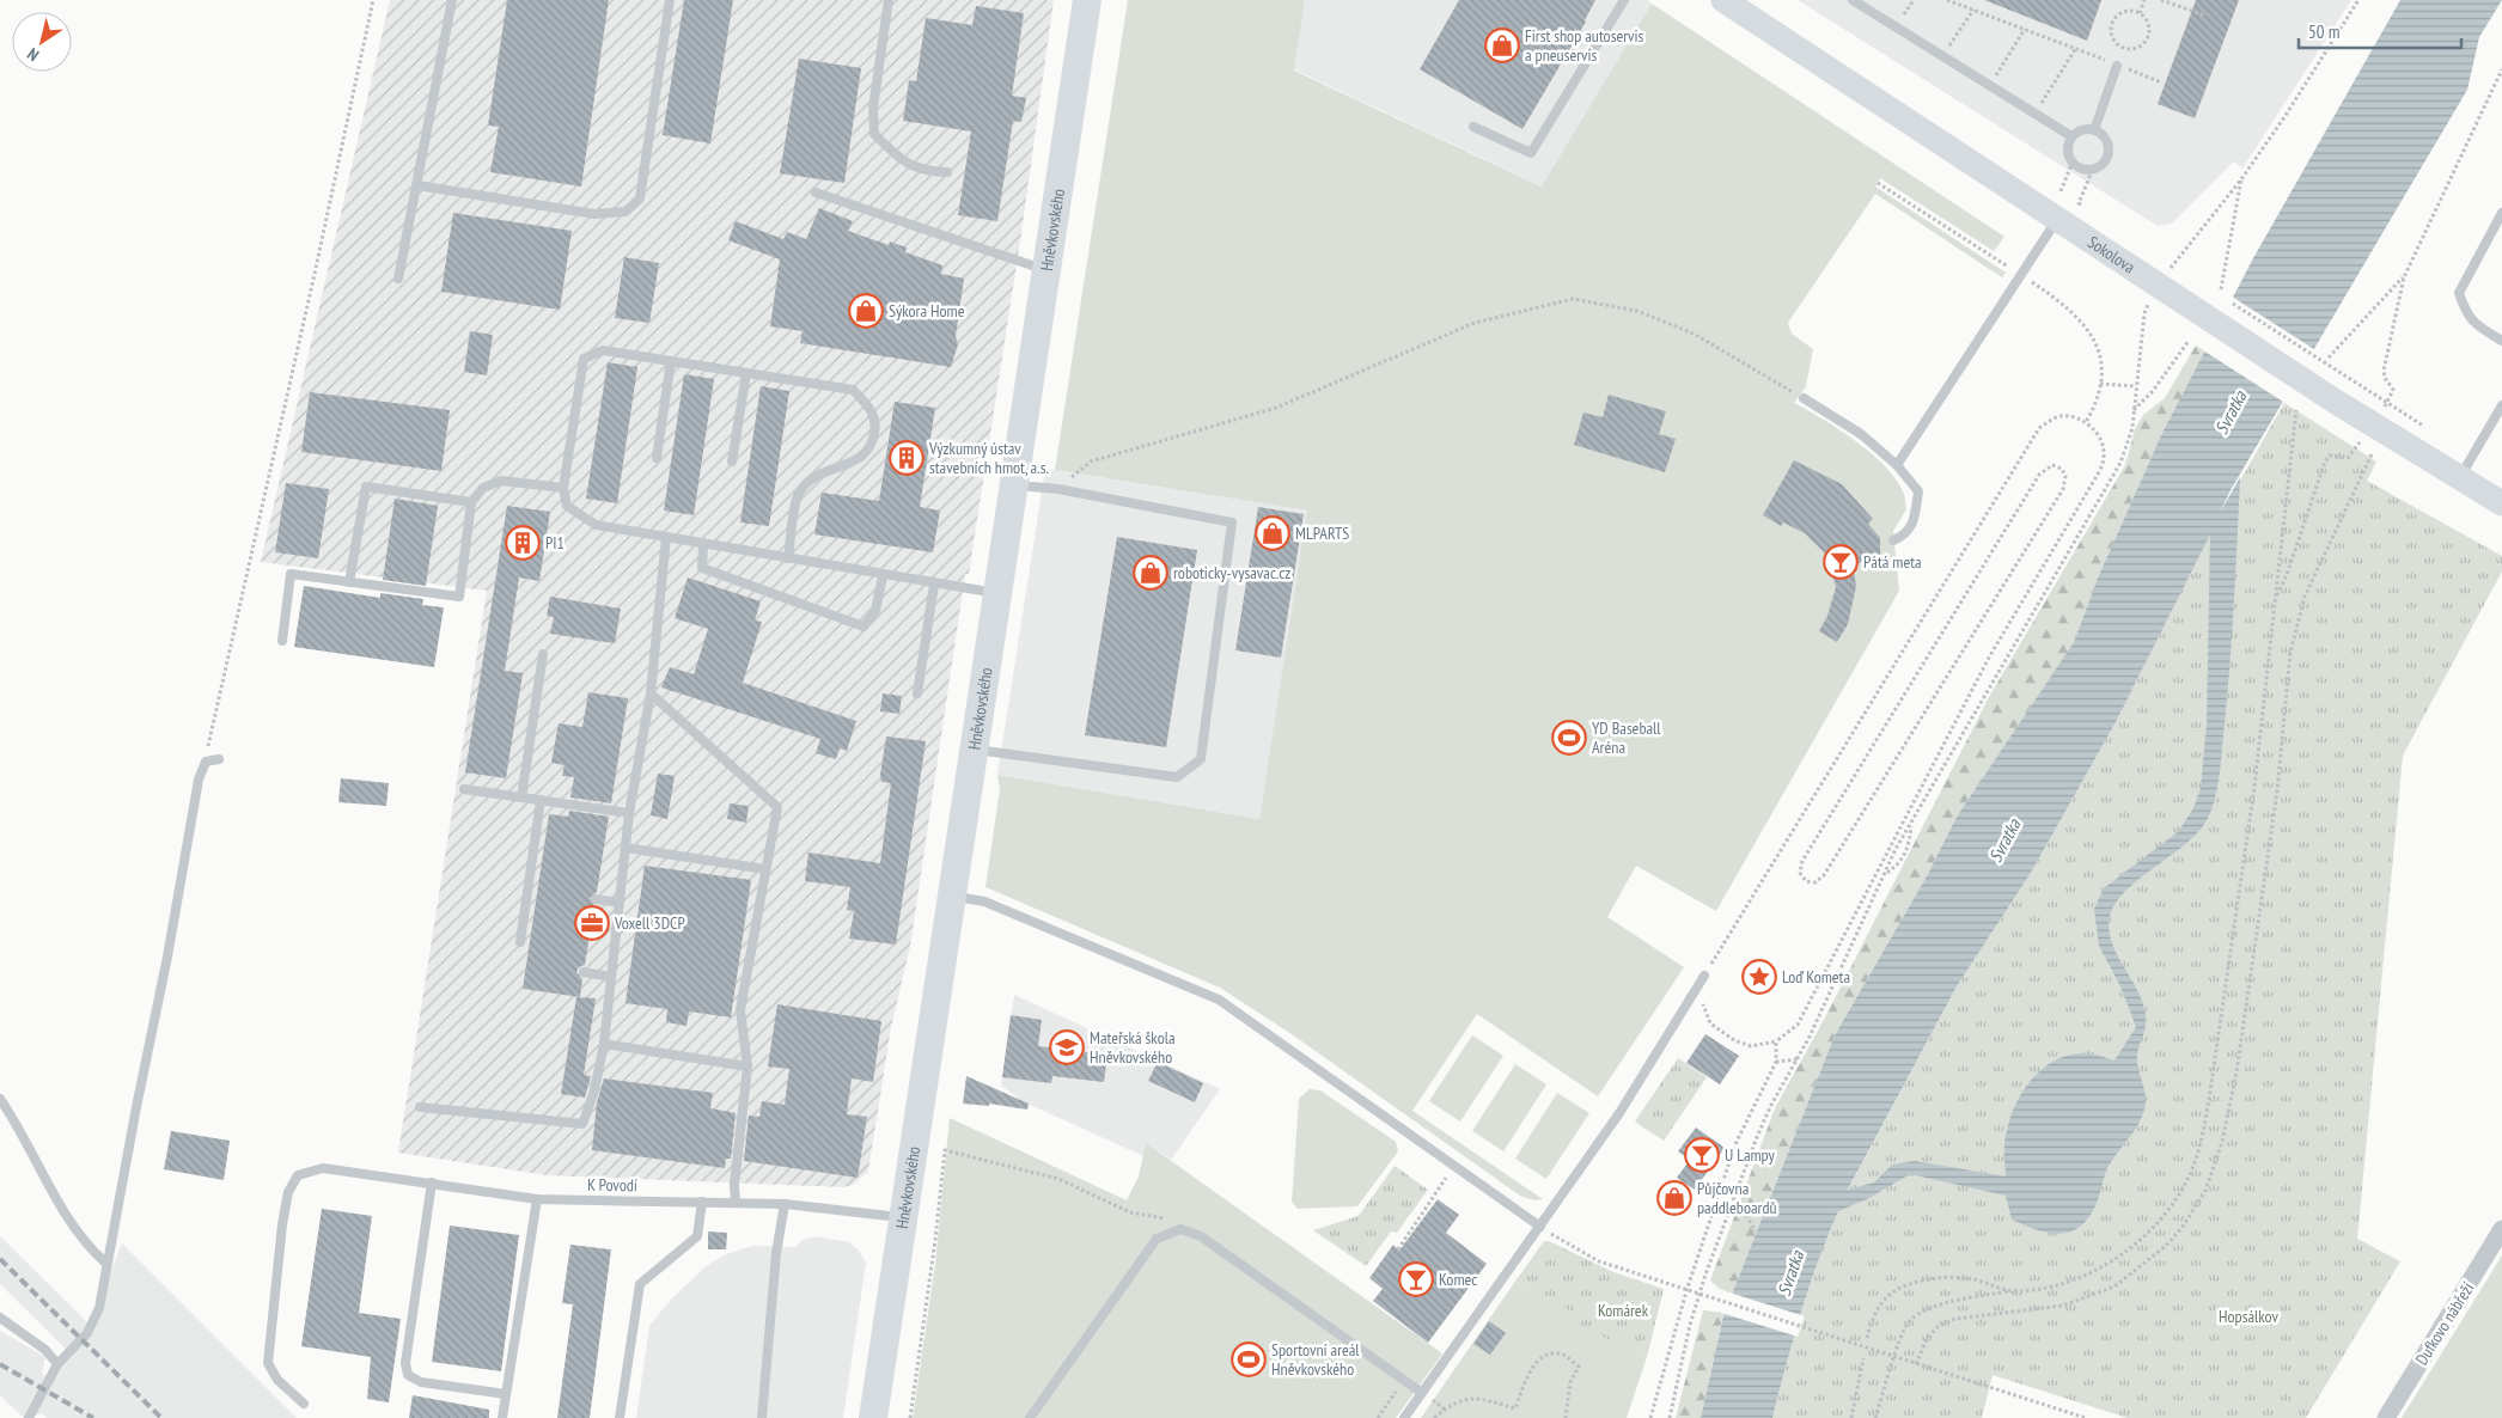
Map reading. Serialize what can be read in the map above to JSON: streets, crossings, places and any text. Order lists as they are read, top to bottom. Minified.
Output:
{"streets":{"main road":["Hněvkovského"],"street":["Sokolova","Dufkovo nábřeží"],"lane":["K Povodí"]},"crossings":[["Hněvkovského","K Povodí"]],"water":["Svratka"],"parks":["Komárek","Hopsálkov"],"places":{"shop":["First shop autoservis a pneuservis","Sýkora Home","MLPARTS","roboticky-vysavac.cz","Půjčovna paddleboardů"],"building":["Výzkumný ústav stavebních hmot, a.s.","PI1"],"bar":["Pátá meta","U Lampy","Komec"],"sports":["YD Baseball Aréna","Sportovní areál Hněvkovského"],"office":["Voxell 3DCP"],"place":["Loď Kometa"],"school or university":["Mateřská škola Hněvkovského"]},"scale_bar":"50 m","north":"bottom left"}
